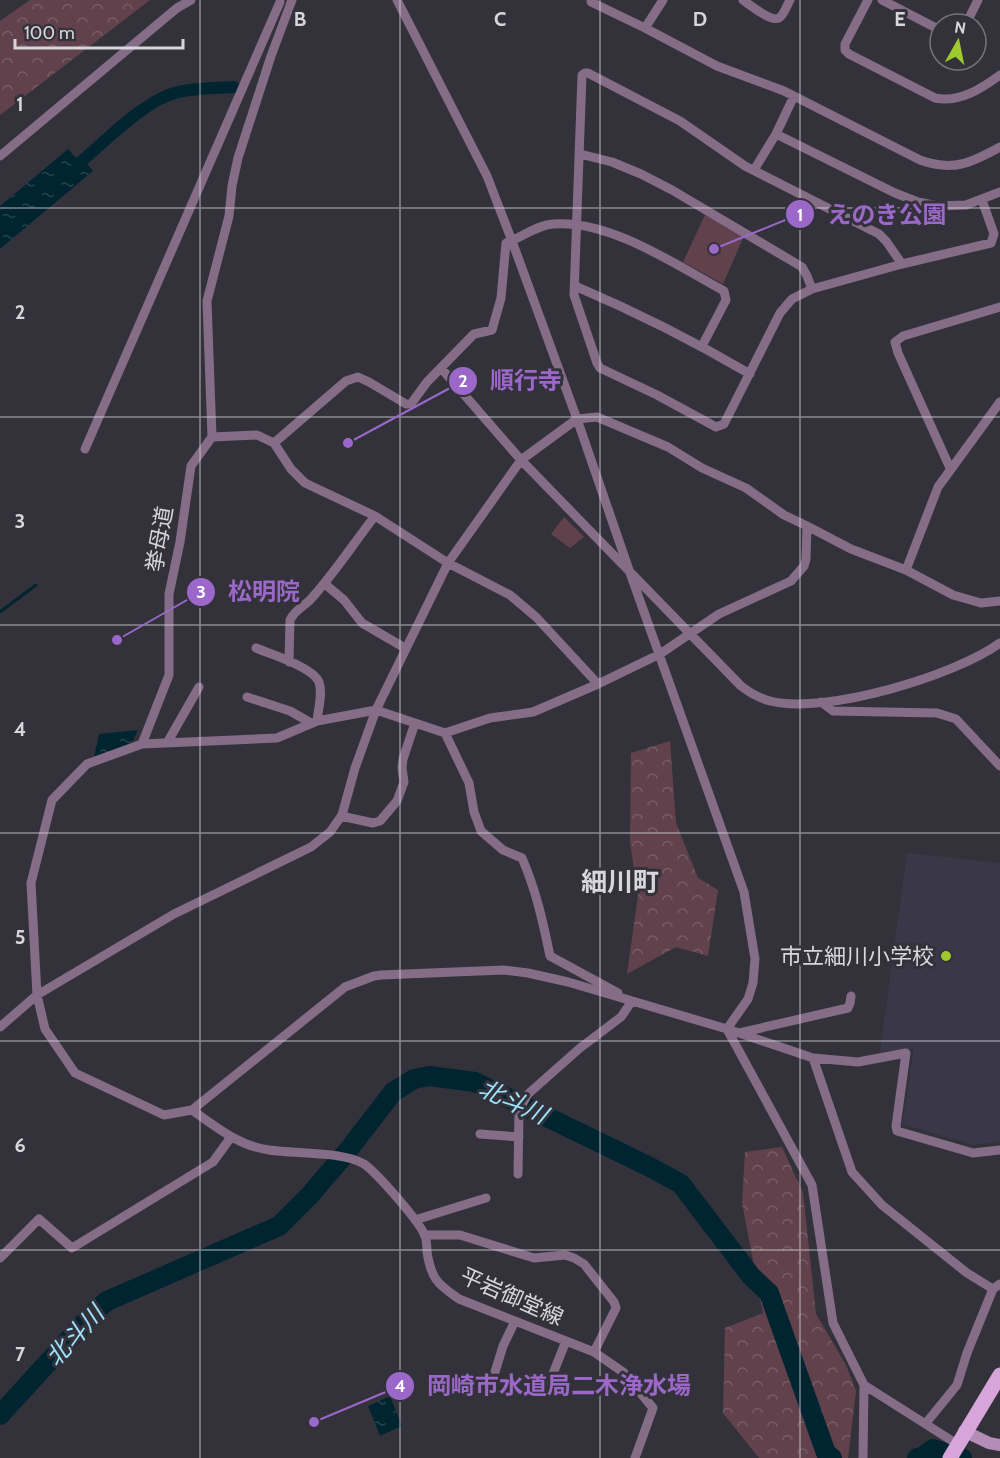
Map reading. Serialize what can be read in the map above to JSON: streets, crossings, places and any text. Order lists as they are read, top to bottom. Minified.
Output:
{"streets":{"street":["挙母道","平岩御堂線"]},"districts":["細川町"],"water":["北斗川"],"places":["えのき公園","順行寺","松明院","市立細川小学校","岡崎市水道局二木浄水場"],"scale_bar":"100 m","north":"top","grid":{"columns":["B","C","D","E"],"rows":["1","2","3","4","5","6","7"]}}
